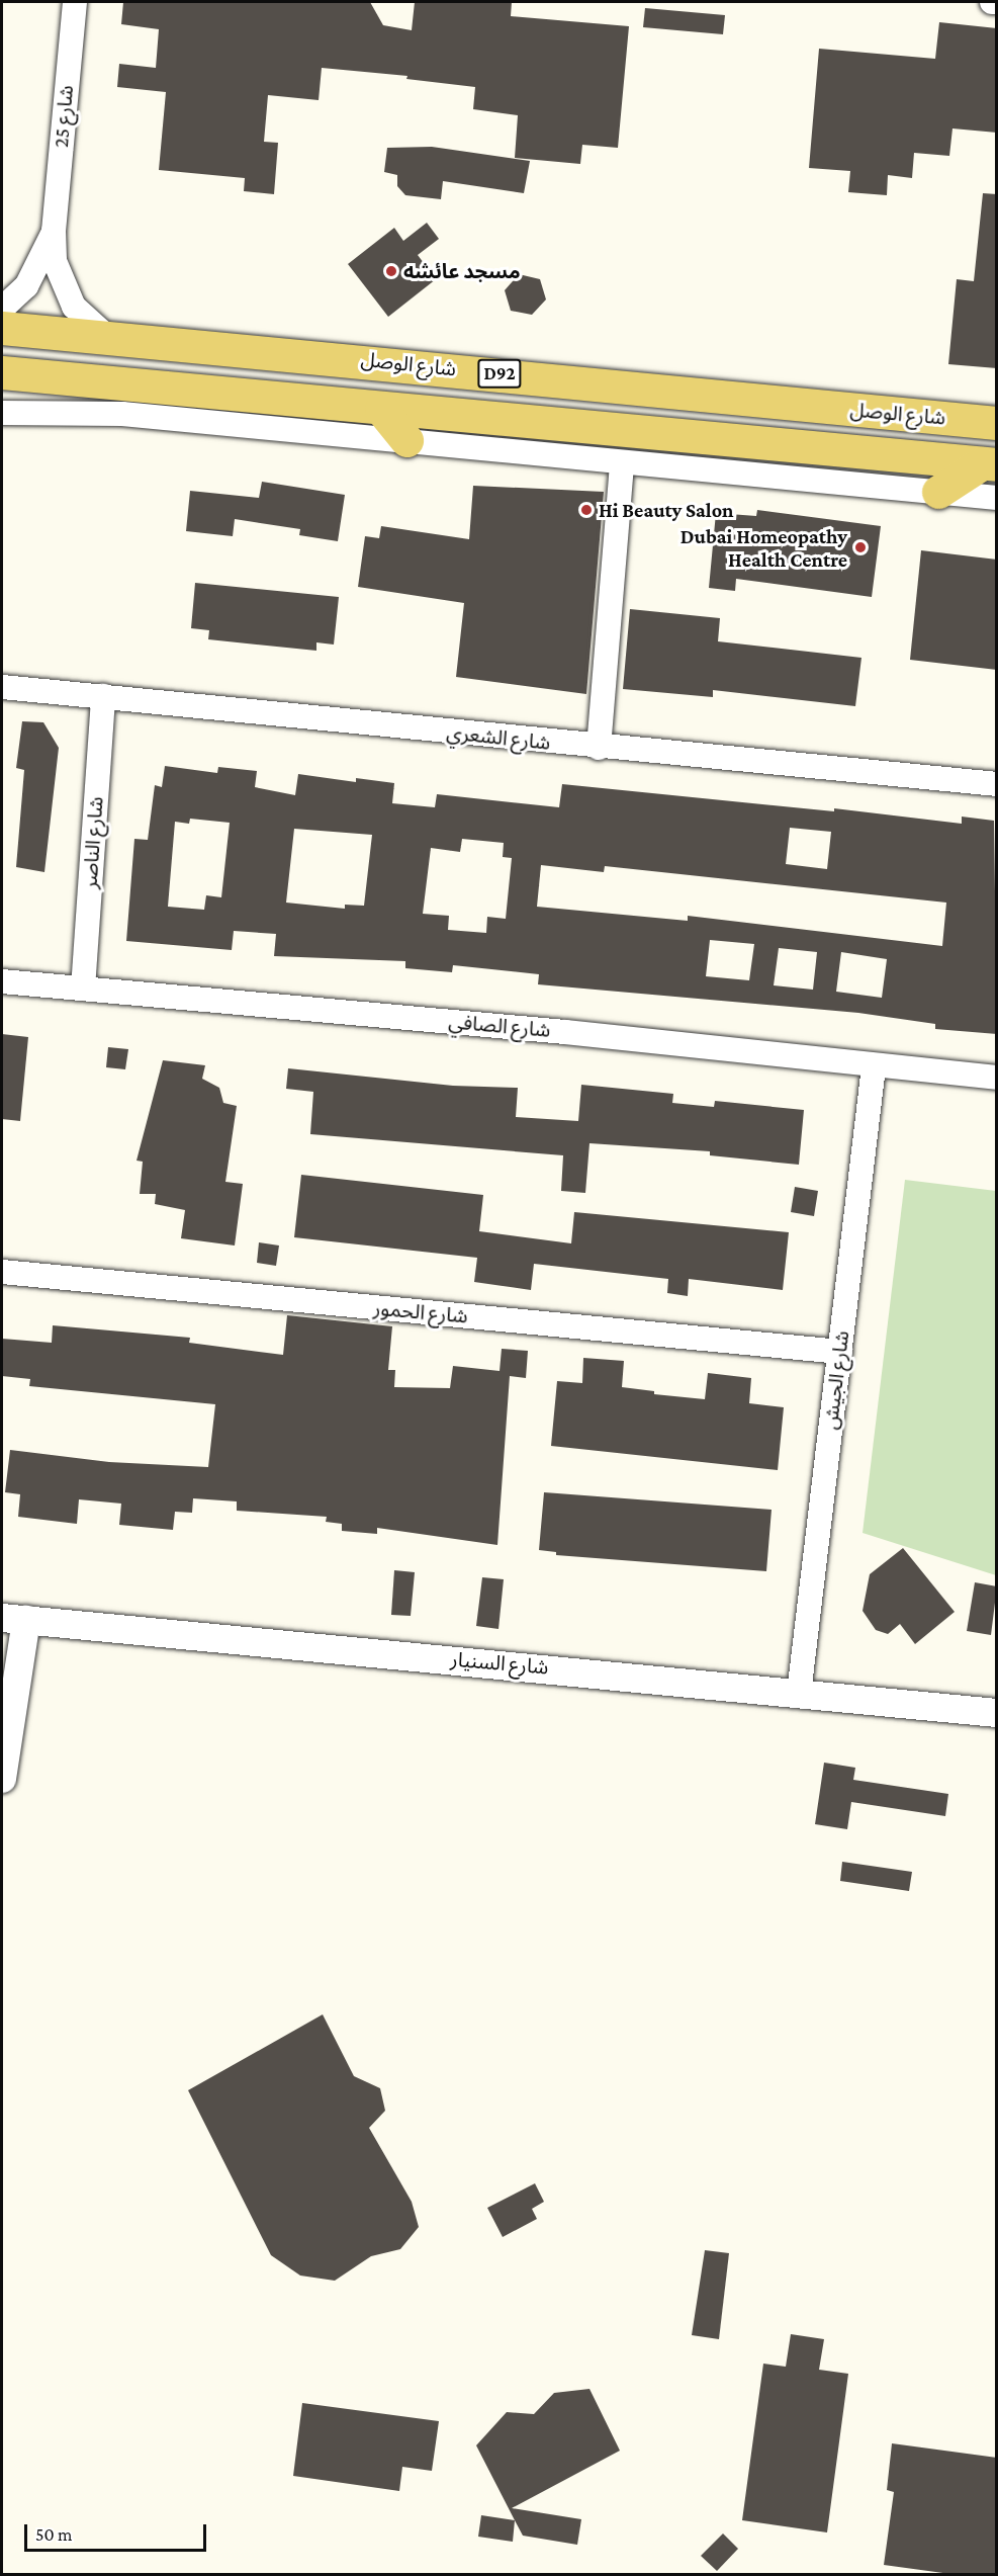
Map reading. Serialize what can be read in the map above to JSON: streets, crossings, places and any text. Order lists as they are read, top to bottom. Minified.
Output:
{"streets":{"main road":["شارع الوصل","D92"],"street":["شارع 25","شارع الشعري","شارع الناصر","شارع الصافي","شارع الحمور","شارع الجيش","شارع السنيار"]},"crossings":[["شارع 25","شارع الوصل"],["شارع الشعري","شارع الناصر"],["شارع الناصر","شارع الصافي"],["شارع الصافي","شارع الجيش"],["شارع الحمور","شارع الجيش"],["شارع الجيش","شارع السنيار"]],"places":["مسجد عائشه","Hi Beauty Salon","Dubai Homeopathy Health Centre"],"scale_bar":"50 m"}
